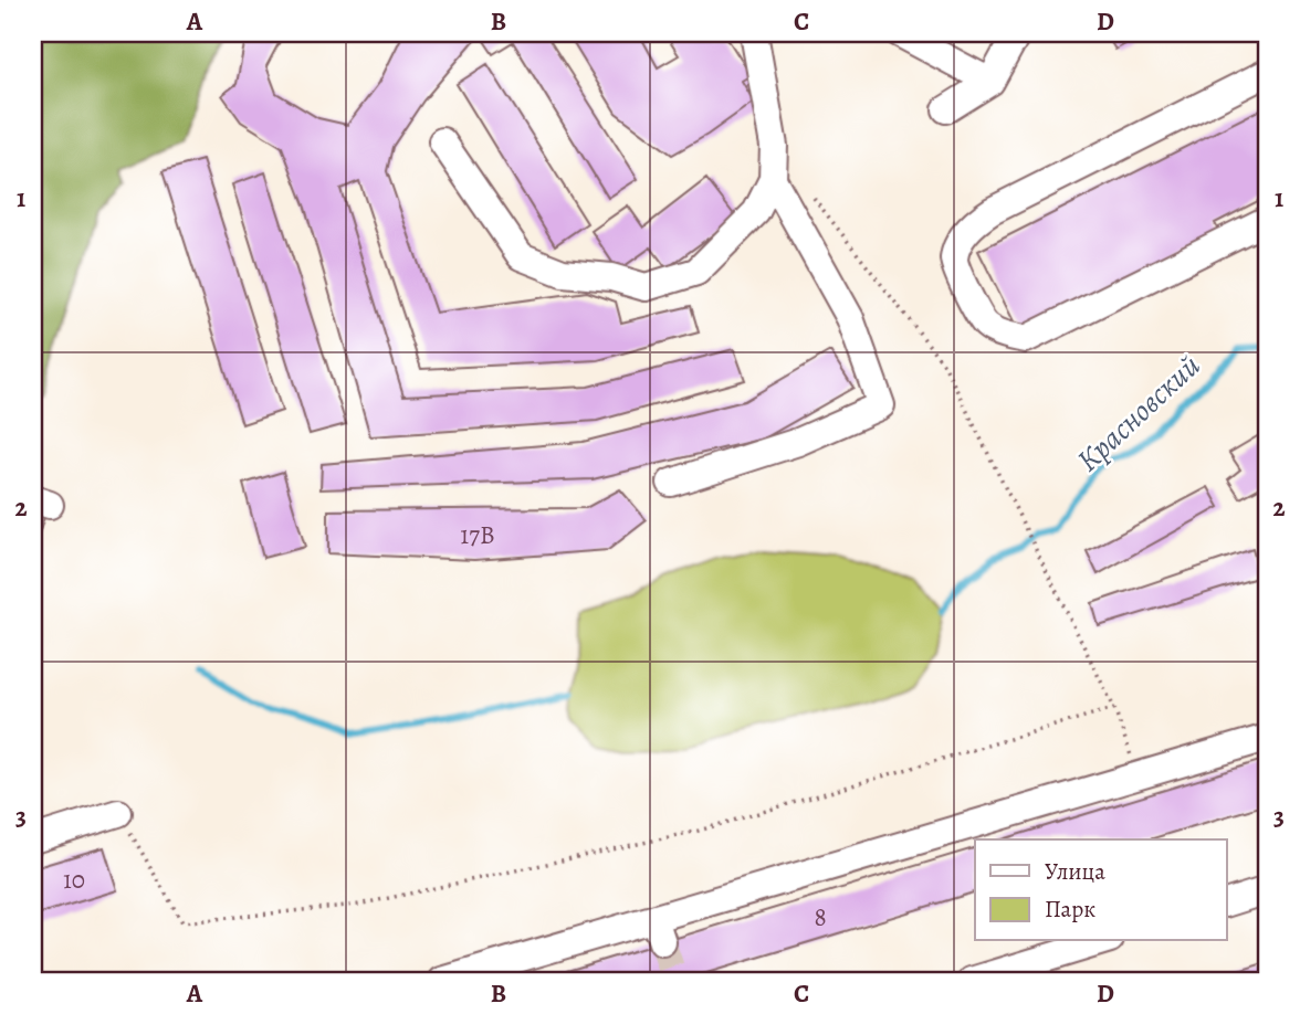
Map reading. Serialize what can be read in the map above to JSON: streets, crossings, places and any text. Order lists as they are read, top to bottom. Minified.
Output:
{"water":["Красновский"],"house_numbers":["17В","10","8"],"legend":["Улица","Парк"],"grid":{"columns":["A","B","C","D"],"rows":["1","2","3"]}}
